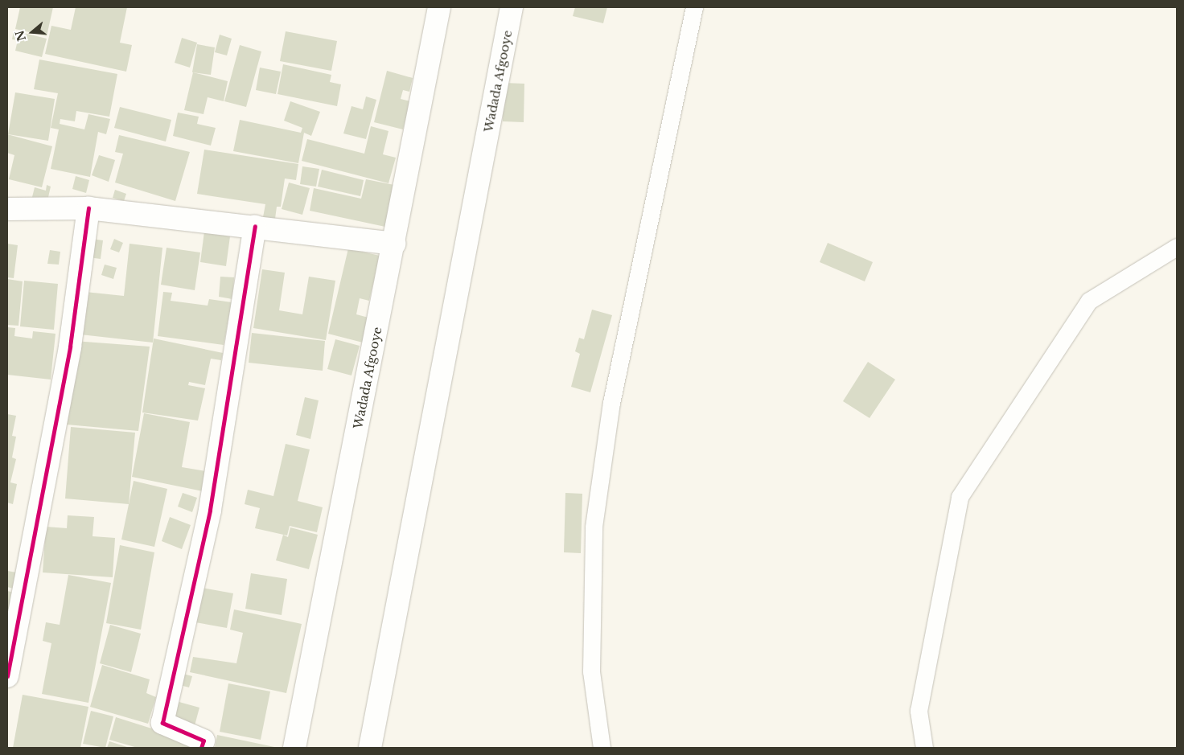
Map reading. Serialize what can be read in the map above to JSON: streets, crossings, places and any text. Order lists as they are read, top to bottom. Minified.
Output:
{"streets":{"main road":["Wadada Afgooye"]},"north":"left"}
